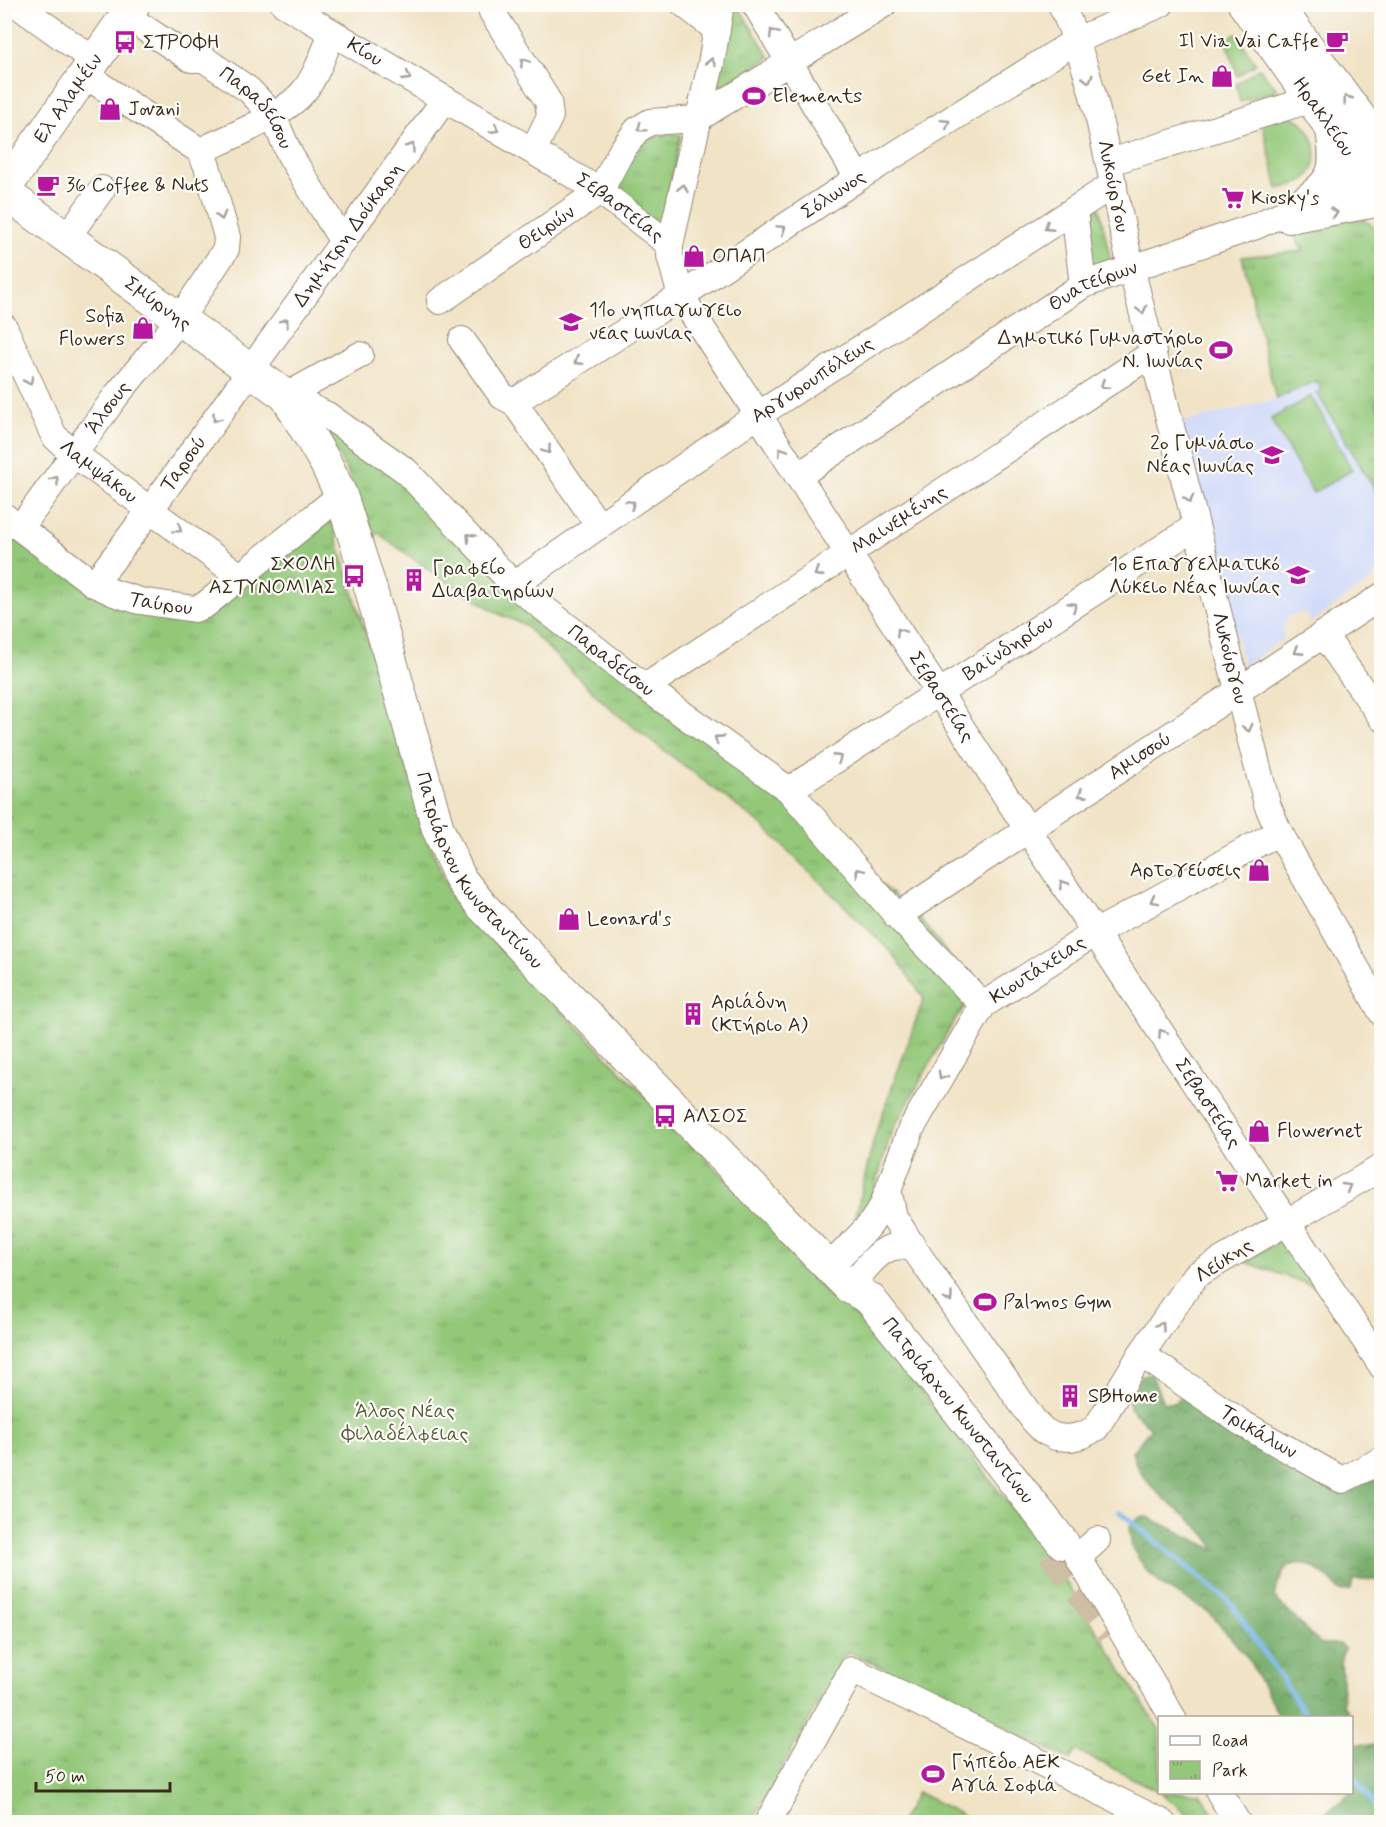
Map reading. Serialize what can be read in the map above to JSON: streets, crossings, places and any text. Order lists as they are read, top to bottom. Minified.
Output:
{"streets":{"main road":["Ελ Αλαμέιν","Ηρακλείου","Σμύρνης","Πατριάρχου Κωνσταντίνου"],"street":["Κίου","Παραδείσου","Λυκούργου","Σόλωνος","Σεβαστείας","Θειρών","Δημήτρη Δούκαρη","Θυατείρων","Αργυρουπόλεως","Άλσους","Ταρσού","Λαμψάκου","Μαινεμένης","Ταύρου","Βαϊνδηρίου","Αμισσού","Κιουτάχειας","Λεύκης","Τρικάλων"]},"crossings":[["Κίου","Σεβαστείας"],["Κίου","Δημήτρη Δούκαρη"],["Ελ Αλαμέιν","Παραδείσου"],["Ελ Αλαμέιν","Σμύρνης"],["Παραδείσου","Δημήτρη Δούκαρη"],["Παραδείσου","Αργυρουπόλεως"],["Παραδείσου","Μαινεμένης"],["Παραδείσου","Βαϊνδηρίου"],["Παραδείσου","Αμισσού"],["Παραδείσου","Πατριάρχου Κωνσταντίνου"],["Παραδείσου","Κιουτάχειας"],["Ηρακλείου","Θυατείρων"],["Ηρακλείου","Αργυρουπόλεως"],["Λυκούργου","Σόλωνος"],["Λυκούργου","Θυατείρων"],["Λυκούργου","Αργυρουπόλεως"],["Λυκούργου","Μαινεμένης"],["Λυκούργου","Βαϊνδηρίου"],["Λυκούργου","Αμισσού"],["Λυκούργου","Κιουτάχειας"],["Σόλωνος","Σεβαστείας"],["Σεβαστείας","Θειρών"],["Σεβαστείας","Δημήτρη Δούκαρη"],["Σεβαστείας","Θυατείρων"],["Σεβαστείας","Αργυρουπόλεως"],["Σεβαστείας","Μαινεμένης"],["Σεβαστείας","Βαϊνδηρίου"],["Σεβαστείας","Αμισσού"],["Σεβαστείας","Κιουτάχειας"],["Σεβαστείας","Λεύκης"],["Δημήτρη Δούκαρη","Σμύρνης"],["Δημήτρη Δούκαρη","Ταρσού"],["Δημήτρη Δούκαρη","Πατριάρχου Κωνσταντίνου"],["Σμύρνης","Άλσους"],["Σμύρνης","Ταρσού"],["Σμύρνης","Πατριάρχου Κωνσταντίνου"],["Άλσους","Λαμψάκου"],["Άλσους","Ταύρου"],["Ταρσού","Λαμψάκου"],["Ταρσού","Ταύρου"],["Ταρσού","Πατριάρχου Κωνσταντίνου"],["Λαμψάκου","Ταύρου"],["Ταύρου","Πατριάρχου Κωνσταντίνου"],["Πατριάρχου Κωνσταντίνου","Κιουτάχειας"],["Λεύκης","Τρικάλων"]],"one_way":["Κίου","Λυκούργου","Ταρσού","Λαμψάκου","Μαινεμένης","Βαϊνδηρίου","Αμισσού","Κιουτάχειας"],"parks":["Άλσος Νέας Φιλαδέλφειας"],"places":{"cafe":["Il Via Vai Caffe","36 Coffee & Nuts"],"bus stop":["ΣΤΡΟΦΗ","ΣΧΟΛΗ ΑΣΤΥΝΟΜΙΑΣ","ΑΛΣΟΣ"],"shop":["Get In","Jovani","ΟΠΑΠ","Sofia Flowers","Αρτογεύσεις","Leonard's","Flowernet"],"sports":["Elements","Δημοτικό Γυμναστήριο Ν. Ιωνίας","Palmos Gym","Γήπεδο ΑΕΚ Αγιά Σοφιά"],"supermarket":["Kiosky's","Market in"],"school or university":["11ο νηπιαγωγειο νεας ιωνιας","2ο Γυμνάσιο Νέας Ιωνίας","1ο Επαγγελματικό Λύκειο Νέας Ιωνίας"],"building":["Γραφείο Διαβατηρίων","Αριάδνη (Κτήριο Α)","SBHome"]},"legend":["Road","Park"],"scale_bar":"50 m"}
